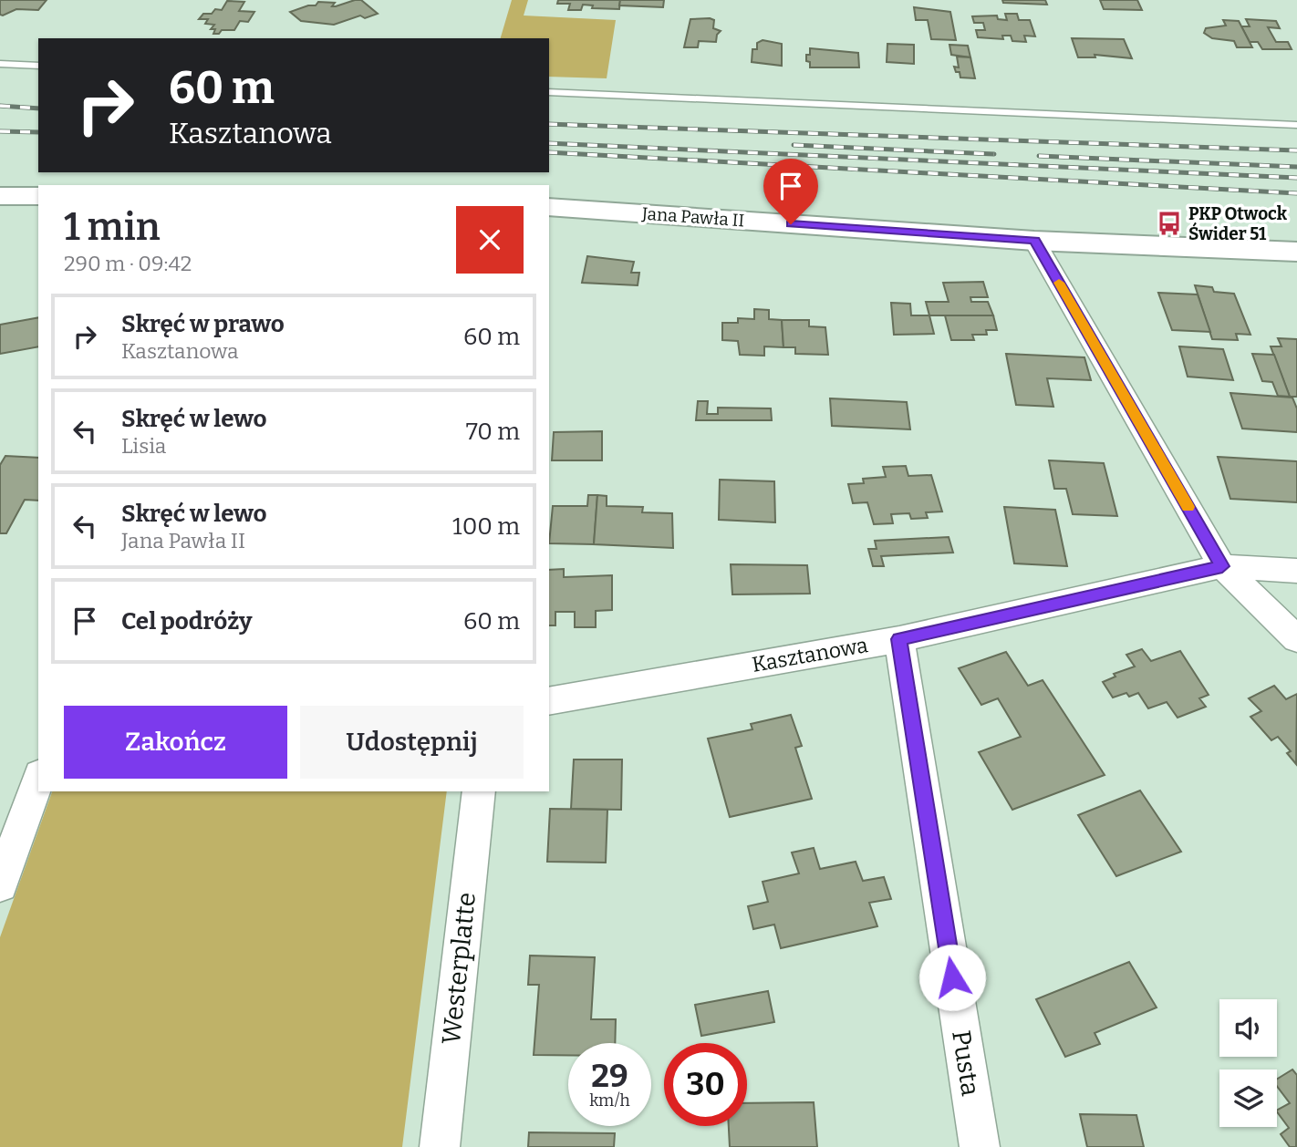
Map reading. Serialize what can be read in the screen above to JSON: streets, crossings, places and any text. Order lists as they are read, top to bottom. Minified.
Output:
{"streets":{"main road":["Jana Pawła II"],"street":["Kasztanowa","Westerplatte","Pusta"]},"crossings":[["Kasztanowa","Pusta"]],"places":{"bus stop":["PKP Otwock Świder 51"]},"page":{"turn":["60 m","Kasztanowa"],"heading":["1 min","290 m · 09:42"],"list":[{"name":"Skręć w prawo","note":"Kasztanowa","value":"60 m"},{"name":"Skręć w lewo","note":"Lisia","value":"70 m"},{"name":"Skręć w lewo","note":"Jana Pawła II","value":"100 m"},{"name":"Cel podróży","value":"60 m"}],"buttons":["Zakończ","Udostępnij"],"speed":"29 km/h","limit":"30"}}
